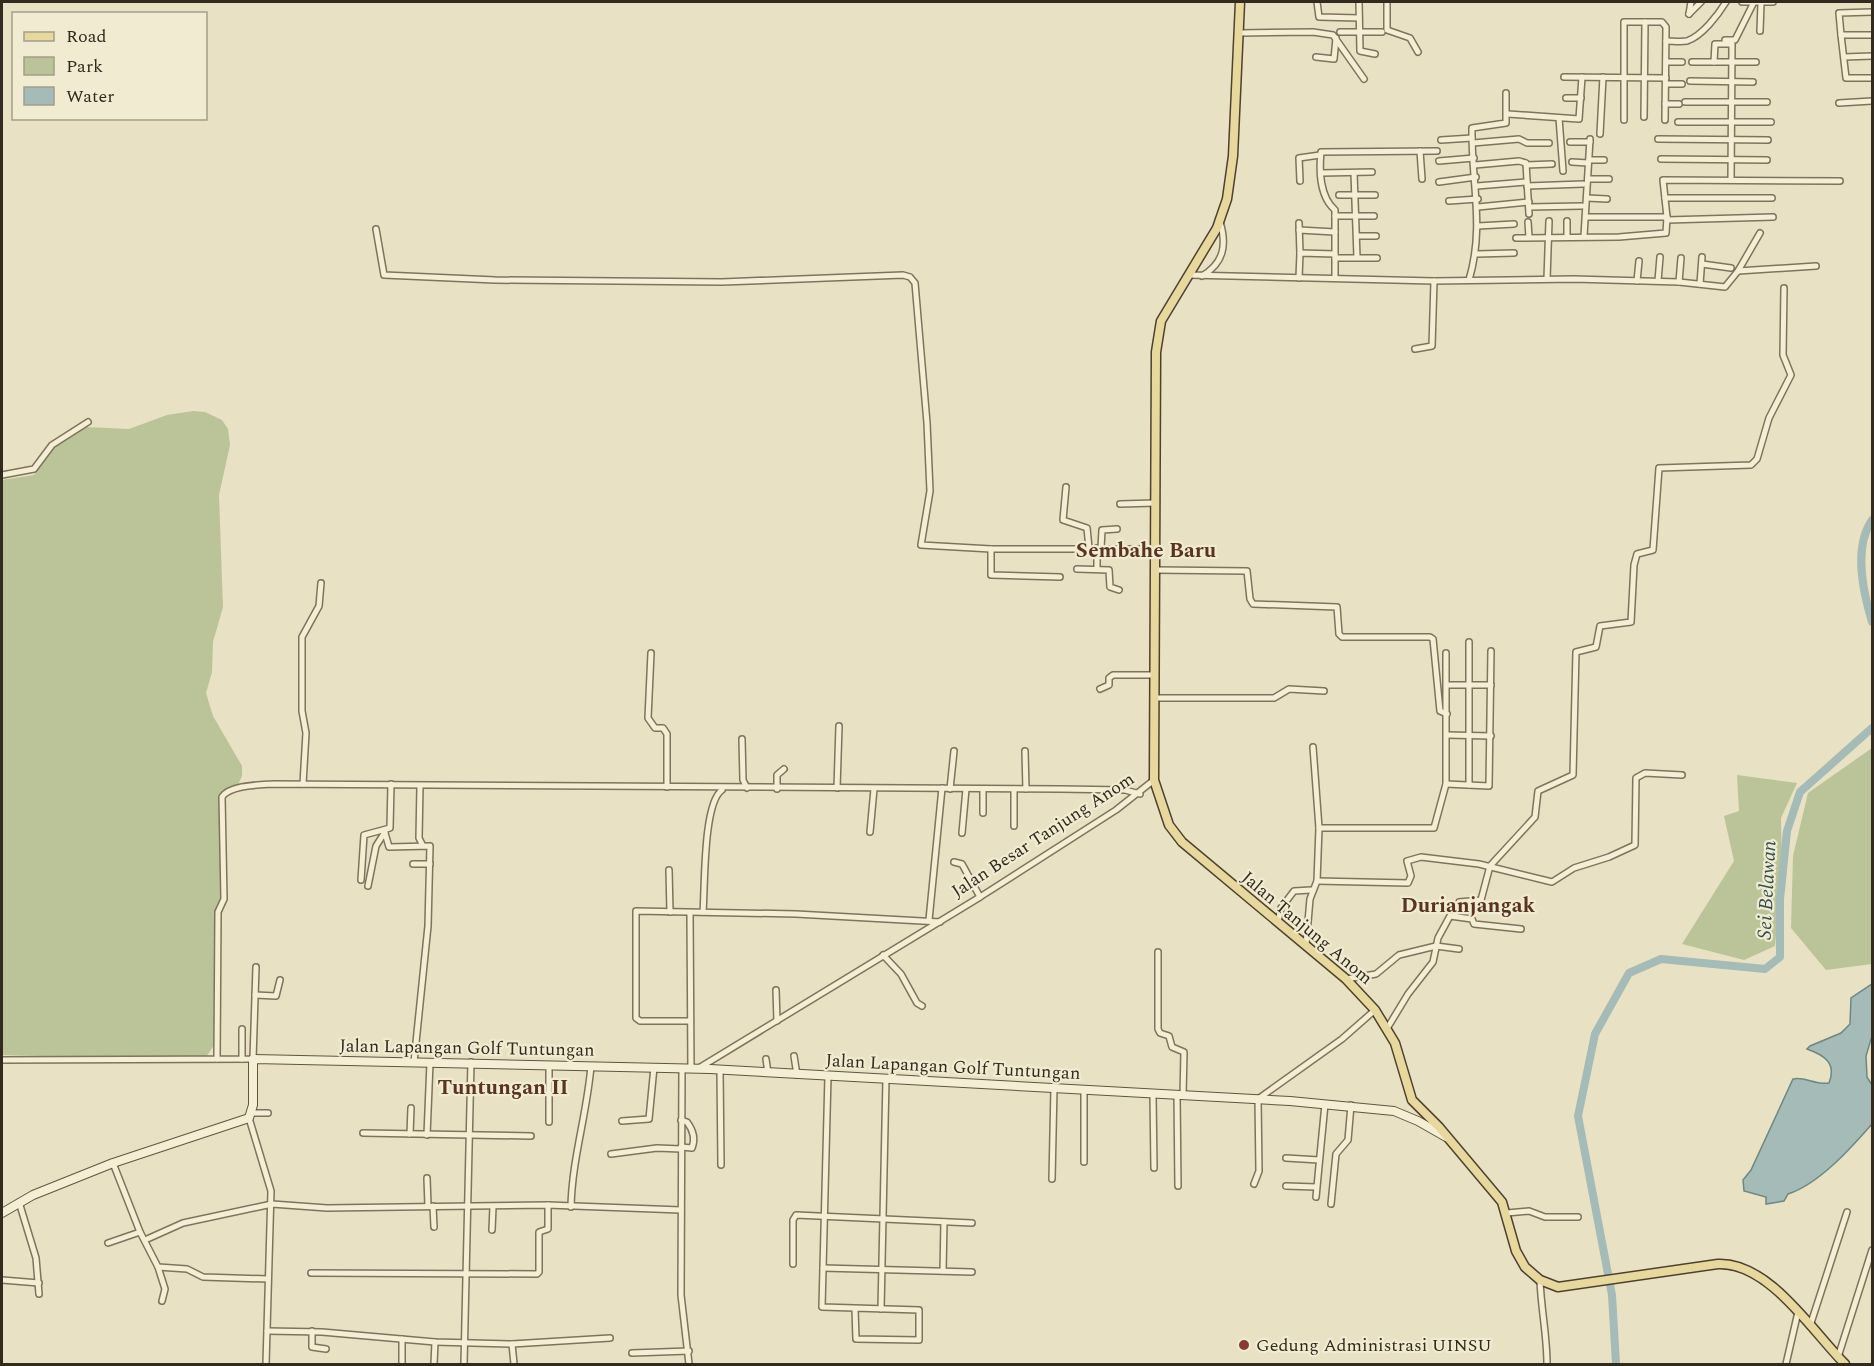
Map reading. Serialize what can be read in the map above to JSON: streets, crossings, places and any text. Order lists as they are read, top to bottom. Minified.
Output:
{"streets":{"main road":["Jalan Besar Tanjung Anom","Jalan Tanjung Anom","Jalan Lapangan Golf Tuntungan"]},"crossings":[["Jalan Besar Tanjung Anom","Jalan Tanjung Anom"],["Jalan Besar Tanjung Anom","Jalan Lapangan Golf Tuntungan"],["Jalan Tanjung Anom","Jalan Lapangan Golf Tuntungan"]],"districts":["Sembahe Baru","Durianjangak","Tuntungan II"],"water":["Sei Belawan"],"places":["Gedung Administrasi UINSU"],"legend":["Road","Park","Water"]}
